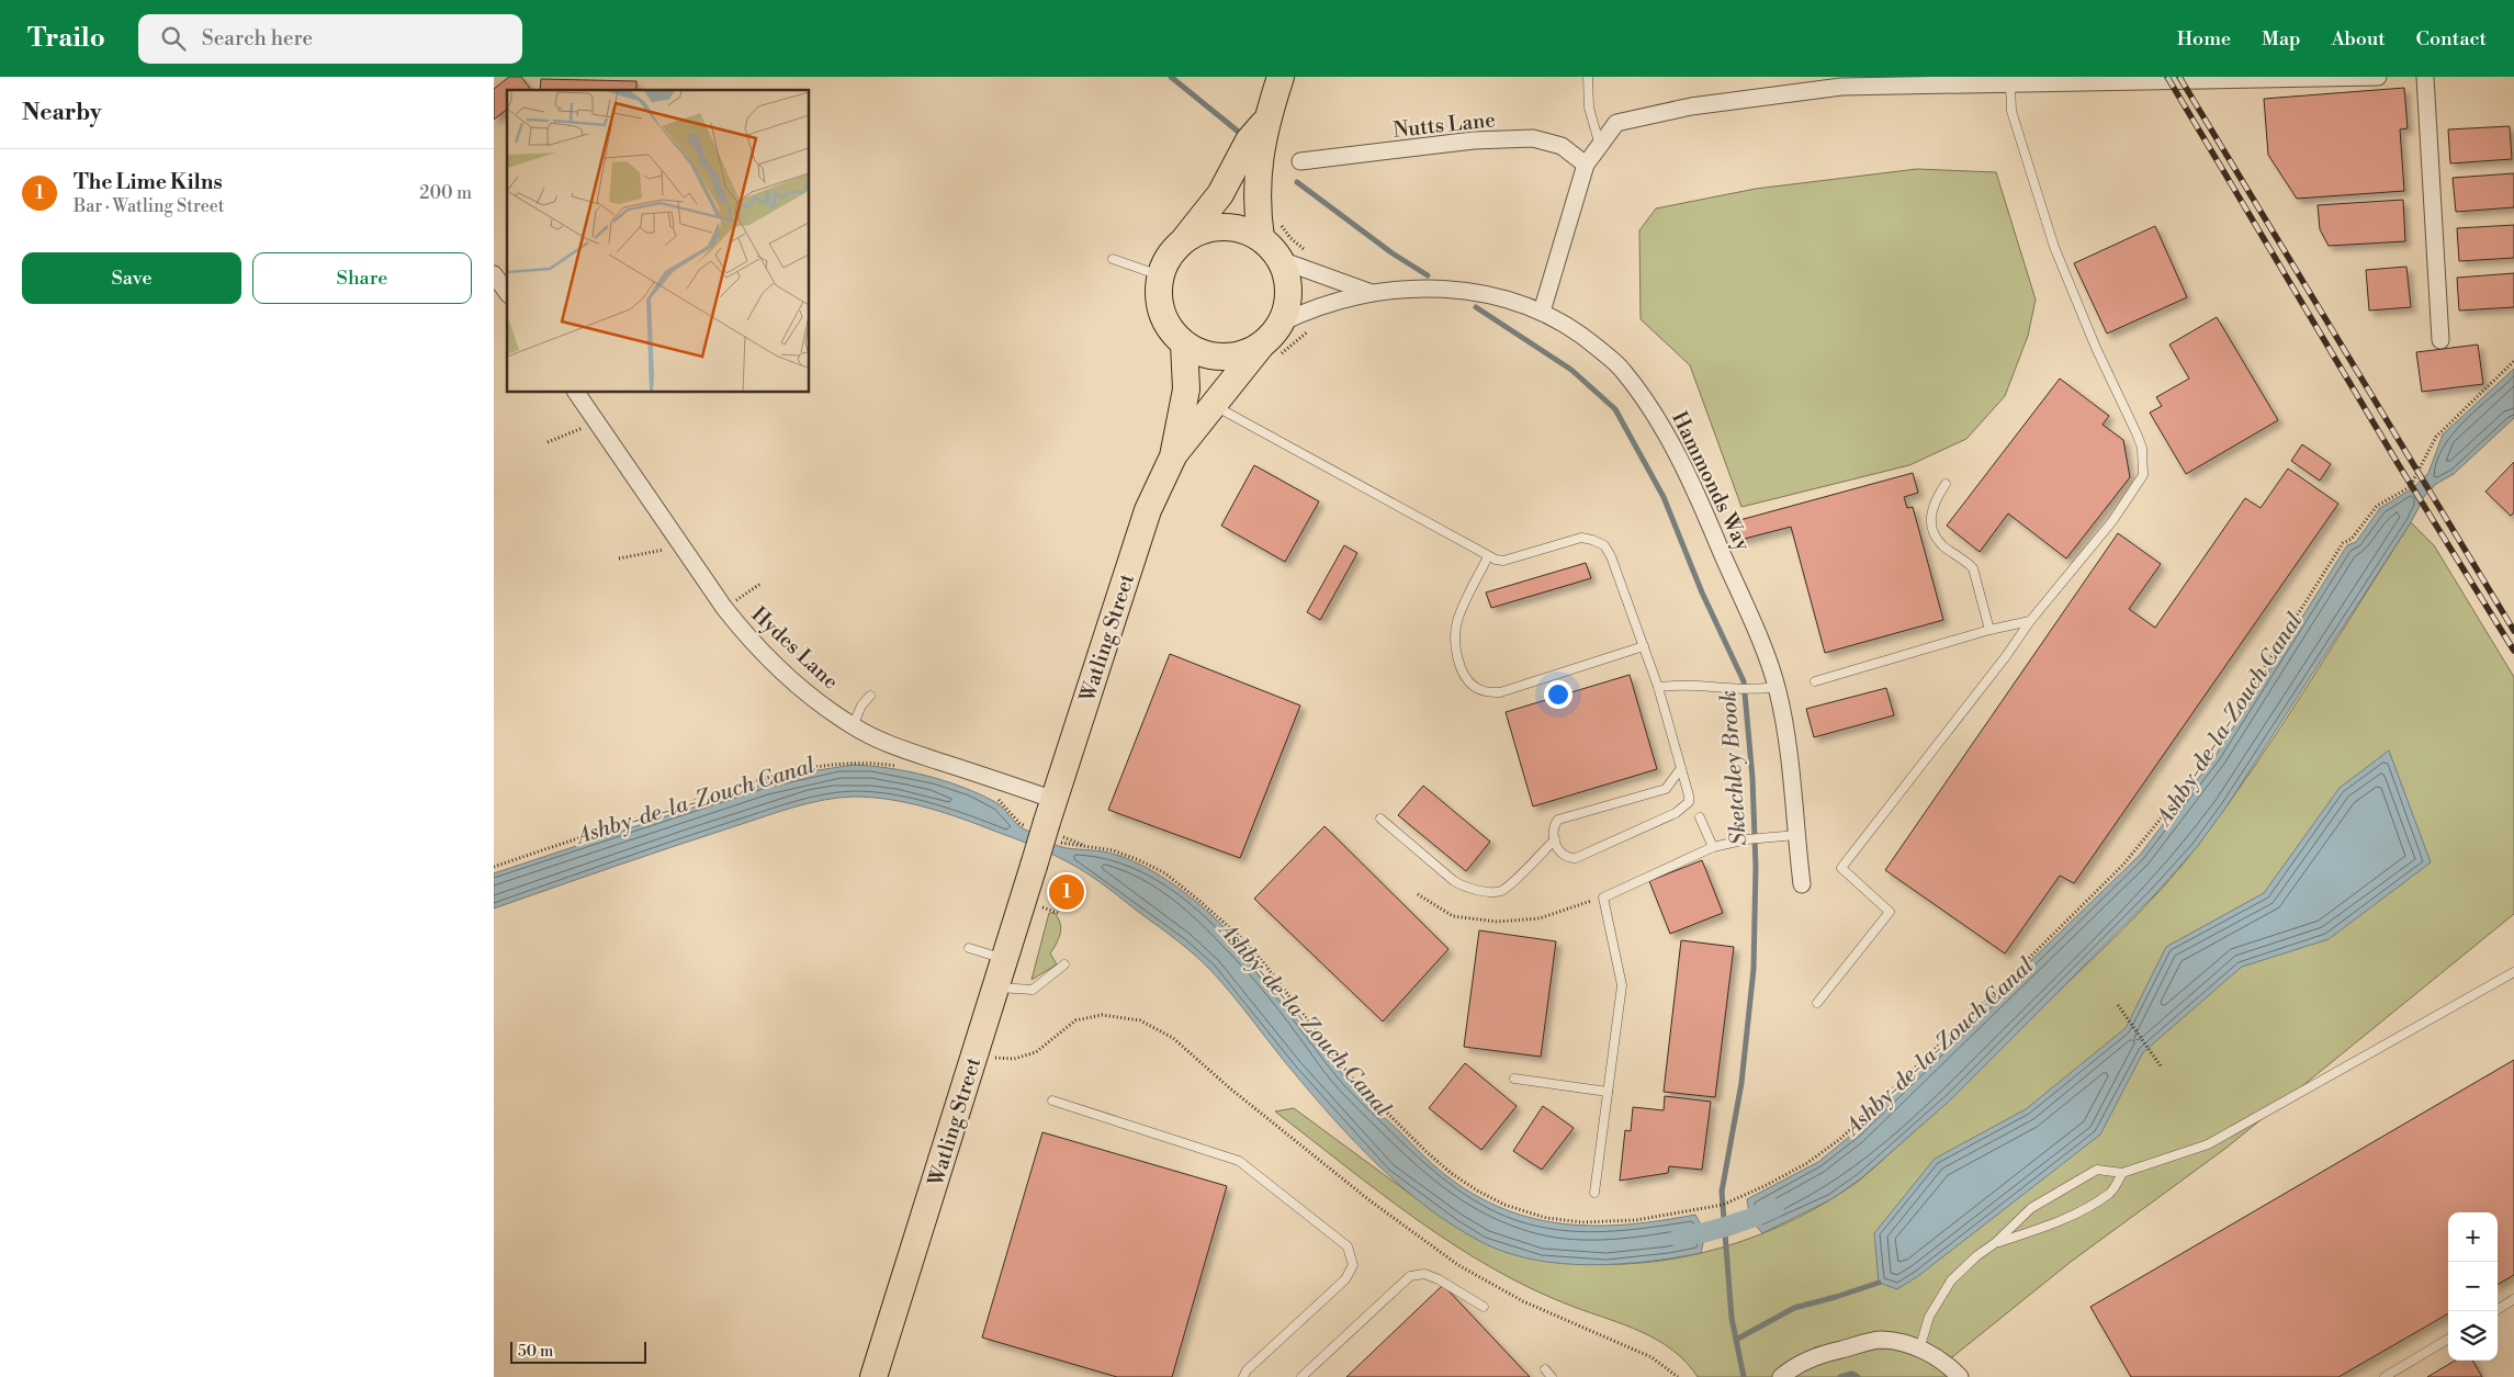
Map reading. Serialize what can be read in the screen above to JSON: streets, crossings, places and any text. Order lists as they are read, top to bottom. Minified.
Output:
{"streets":{"highway":["Watling Street"],"street":["Nutts Lane","Hammonds Way","Hydes Lane"]},"crossings":[["Hammonds Way","Watling Street"],["Watling Street","Hydes Lane"]],"water":["Ashby-de-la-Zouch Canal","Sketchley Brook"],"scale_bar":"50 m","page":{"header":"Trailo","search":"Search here","nav":["Home","Map","About","Contact"],"heading":"Nearby","list":[{"mark":"1","name":"The Lime Kilns","note":"Bar · Watling Street","value":"200 m"}],"buttons":["Save","Share"],"pins":"1","map_buttons":["+","−"],"scale":"50 m"}}
